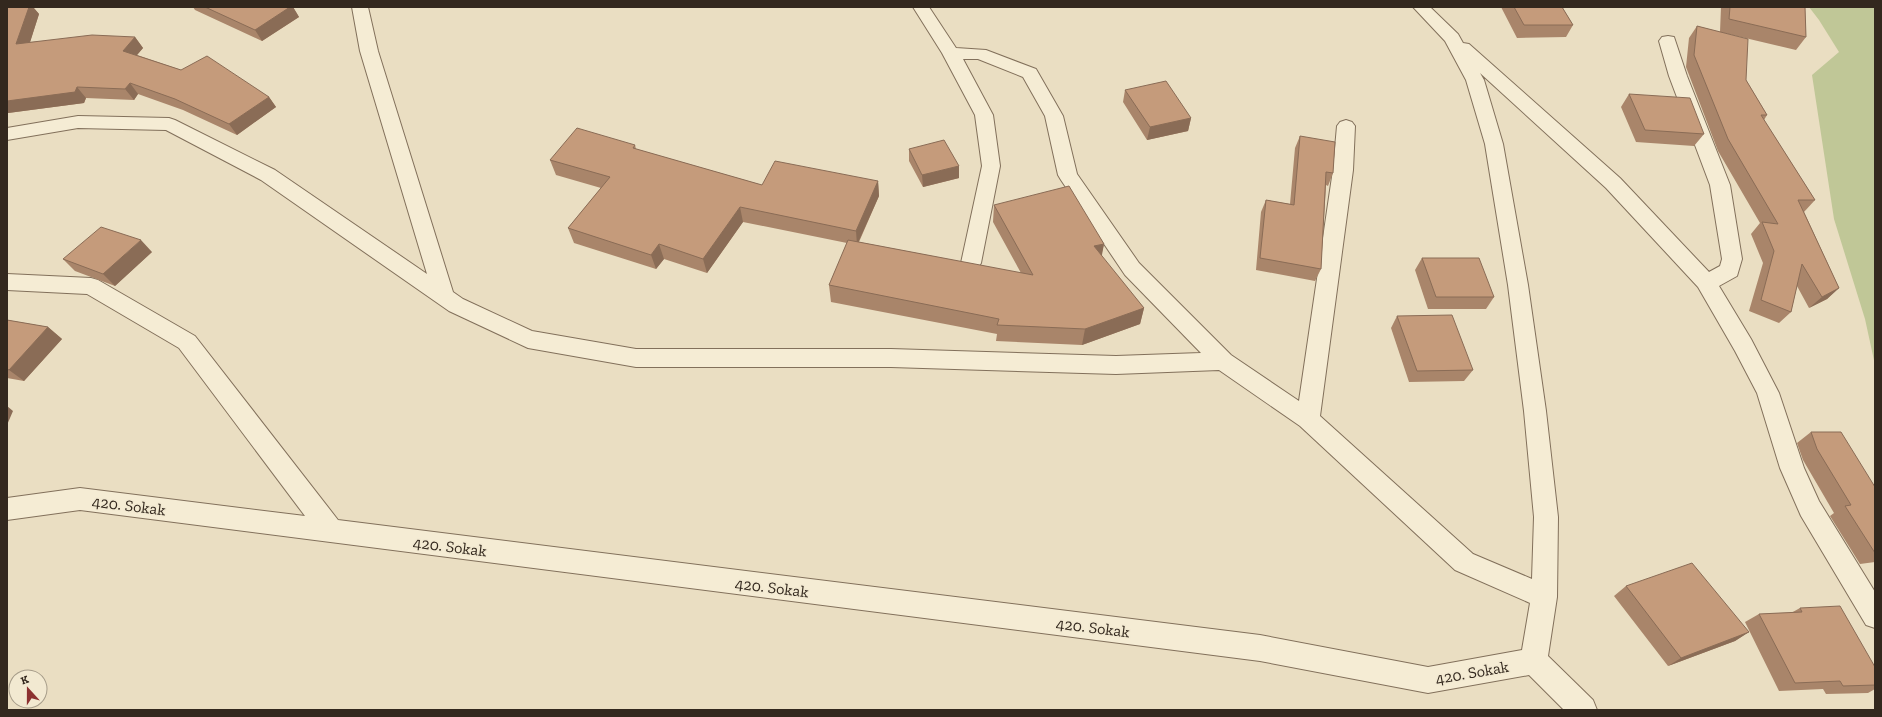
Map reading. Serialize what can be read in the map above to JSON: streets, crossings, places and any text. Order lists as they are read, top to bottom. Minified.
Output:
{"streets":{"street":["420. Sokak"]},"north":"top"}
